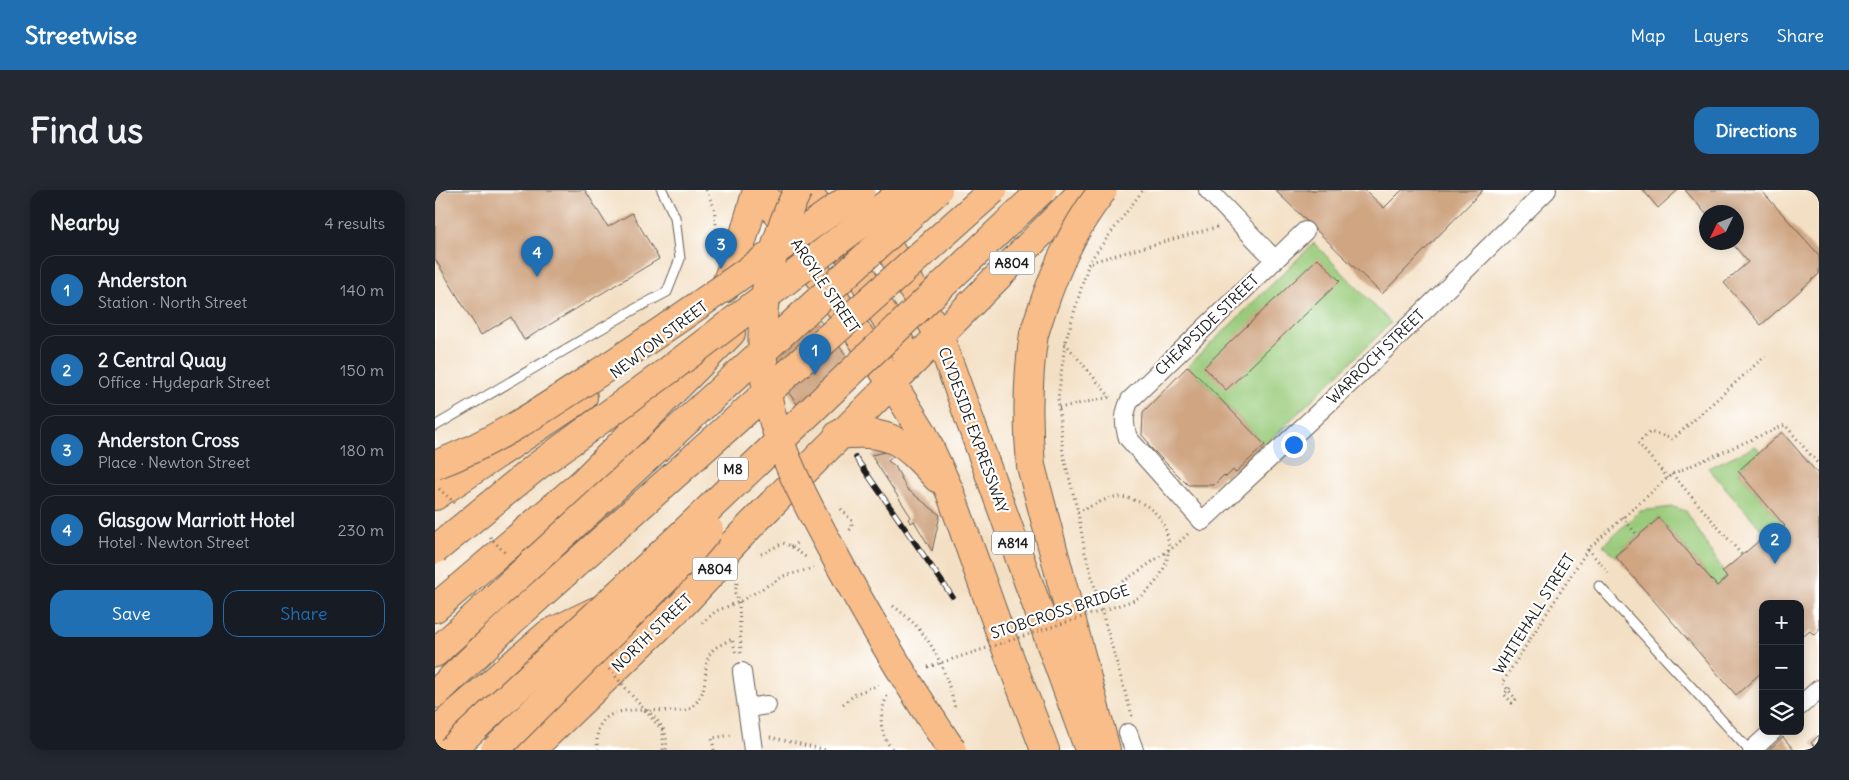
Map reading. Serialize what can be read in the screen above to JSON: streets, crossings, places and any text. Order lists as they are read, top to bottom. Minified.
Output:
{"streets":{"main road":["A804","ARGYLE STREET","NEWTON STREET","CLYDESIDE EXPRESSWAY","M8","A814","NORTH STREET"],"street":["CHEAPSIDE STREET","WARROCH STREET"],"path":["STOBCROSS BRIDGE","WHITEHALL STREET"]},"crossings":[["A804","ARGYLE STREET"],["A804","CLYDESIDE EXPRESSWAY"],["A804","A814"],["A804","NORTH STREET"],["ARGYLE STREET","NEWTON STREET"],["ARGYLE STREET","A814"],["ARGYLE STREET","NORTH STREET"],["NEWTON STREET","A814"],["CLYDESIDE EXPRESSWAY","A814"],["A814","NORTH STREET"]],"north":"bottom left","page":{"header":"Streetwise","nav":["Map","Layers","Share"],"buttons":["Directions",["Save","Share"]],"title":"Find us","heading":["Nearby","4 results"],"pins":["3","4","1","2"],"list":[{"mark":"1","name":"Anderston","note":"Station · North Street","value":"140 m"},{"mark":"2","name":"2 Central Quay","note":"Office · Hydepark Street","value":"150 m"},{"mark":"3","name":"Anderston Cross","note":"Place · Newton Street","value":"180 m"},{"mark":"4","name":"Glasgow Marriott Hotel","note":"Hotel · Newton Street","value":"230 m"}],"map_buttons":["+","−"]}}
